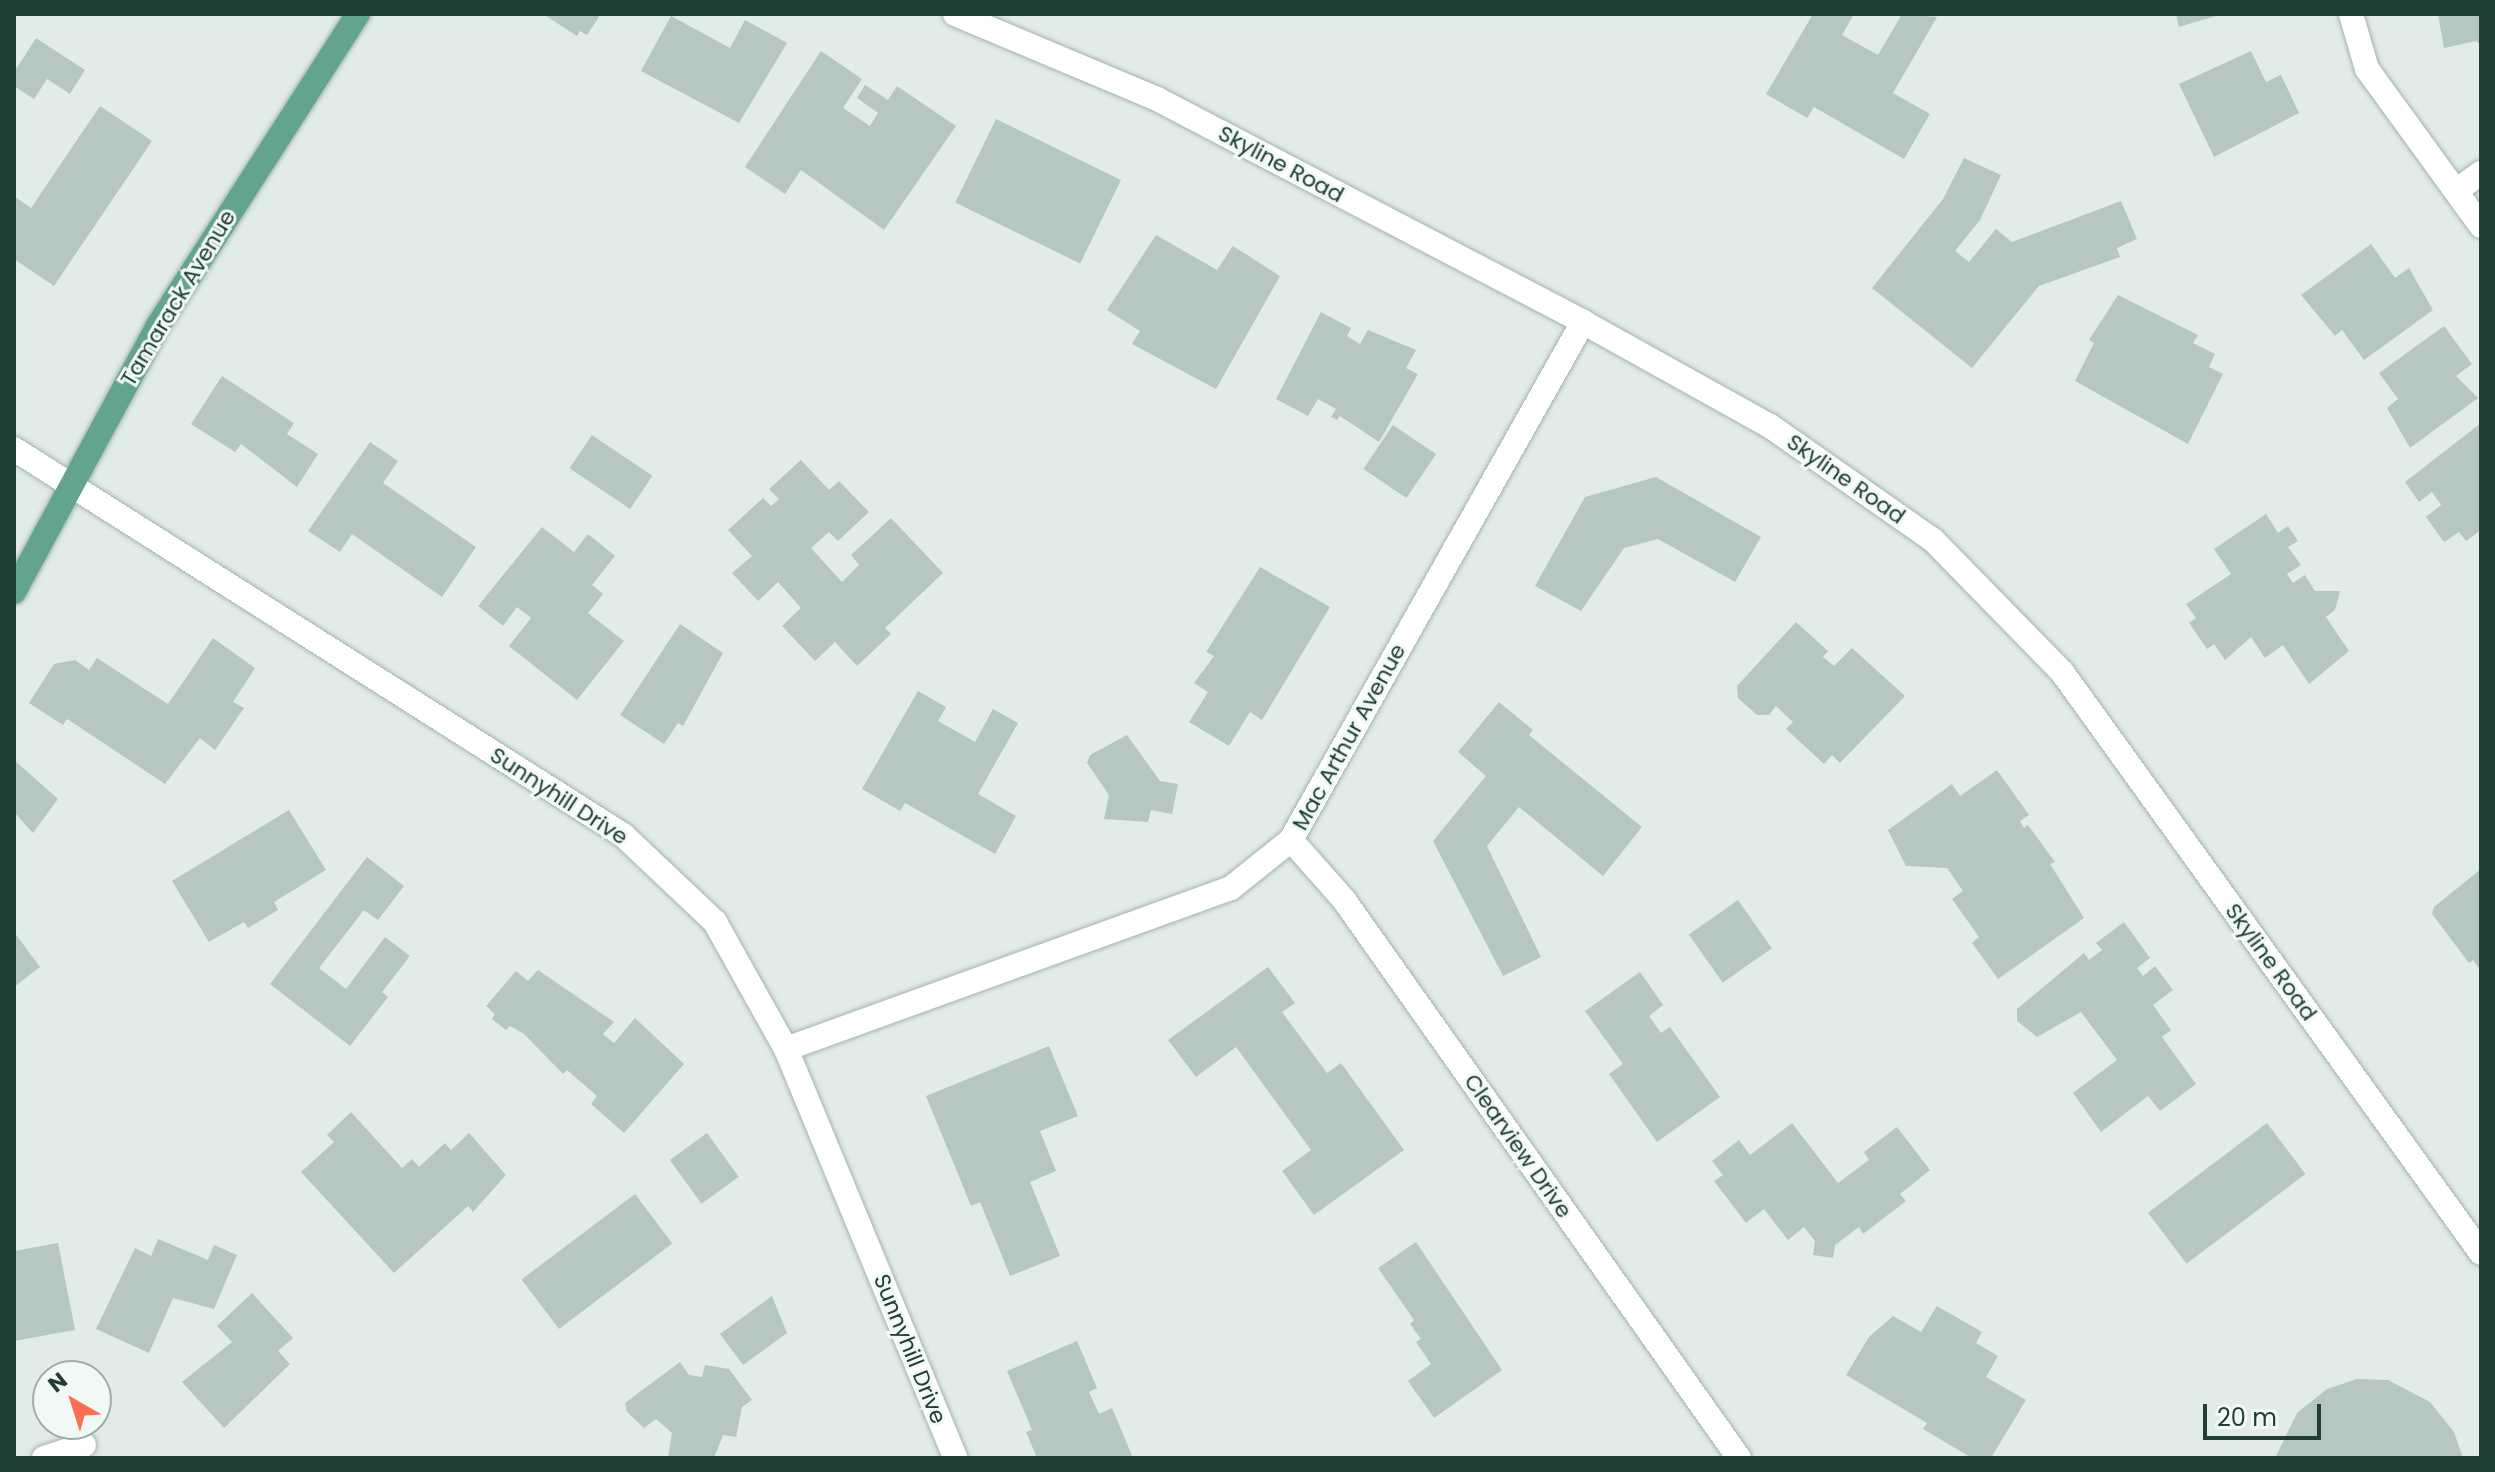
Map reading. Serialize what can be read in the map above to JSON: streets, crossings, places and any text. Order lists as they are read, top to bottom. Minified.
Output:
{"streets":{"main road":["Tamarack Avenue"],"street":["Skyline Road","Mac Arthur Avenue","Sunnyhill Drive","Clearview Drive"]},"crossings":[["Skyline Road","Mac Arthur Avenue"],["Tamarack Avenue","Sunnyhill Drive"],["Mac Arthur Avenue","Sunnyhill Drive"],["Mac Arthur Avenue","Clearview Drive"]],"scale_bar":"20 m","north":"top left"}
